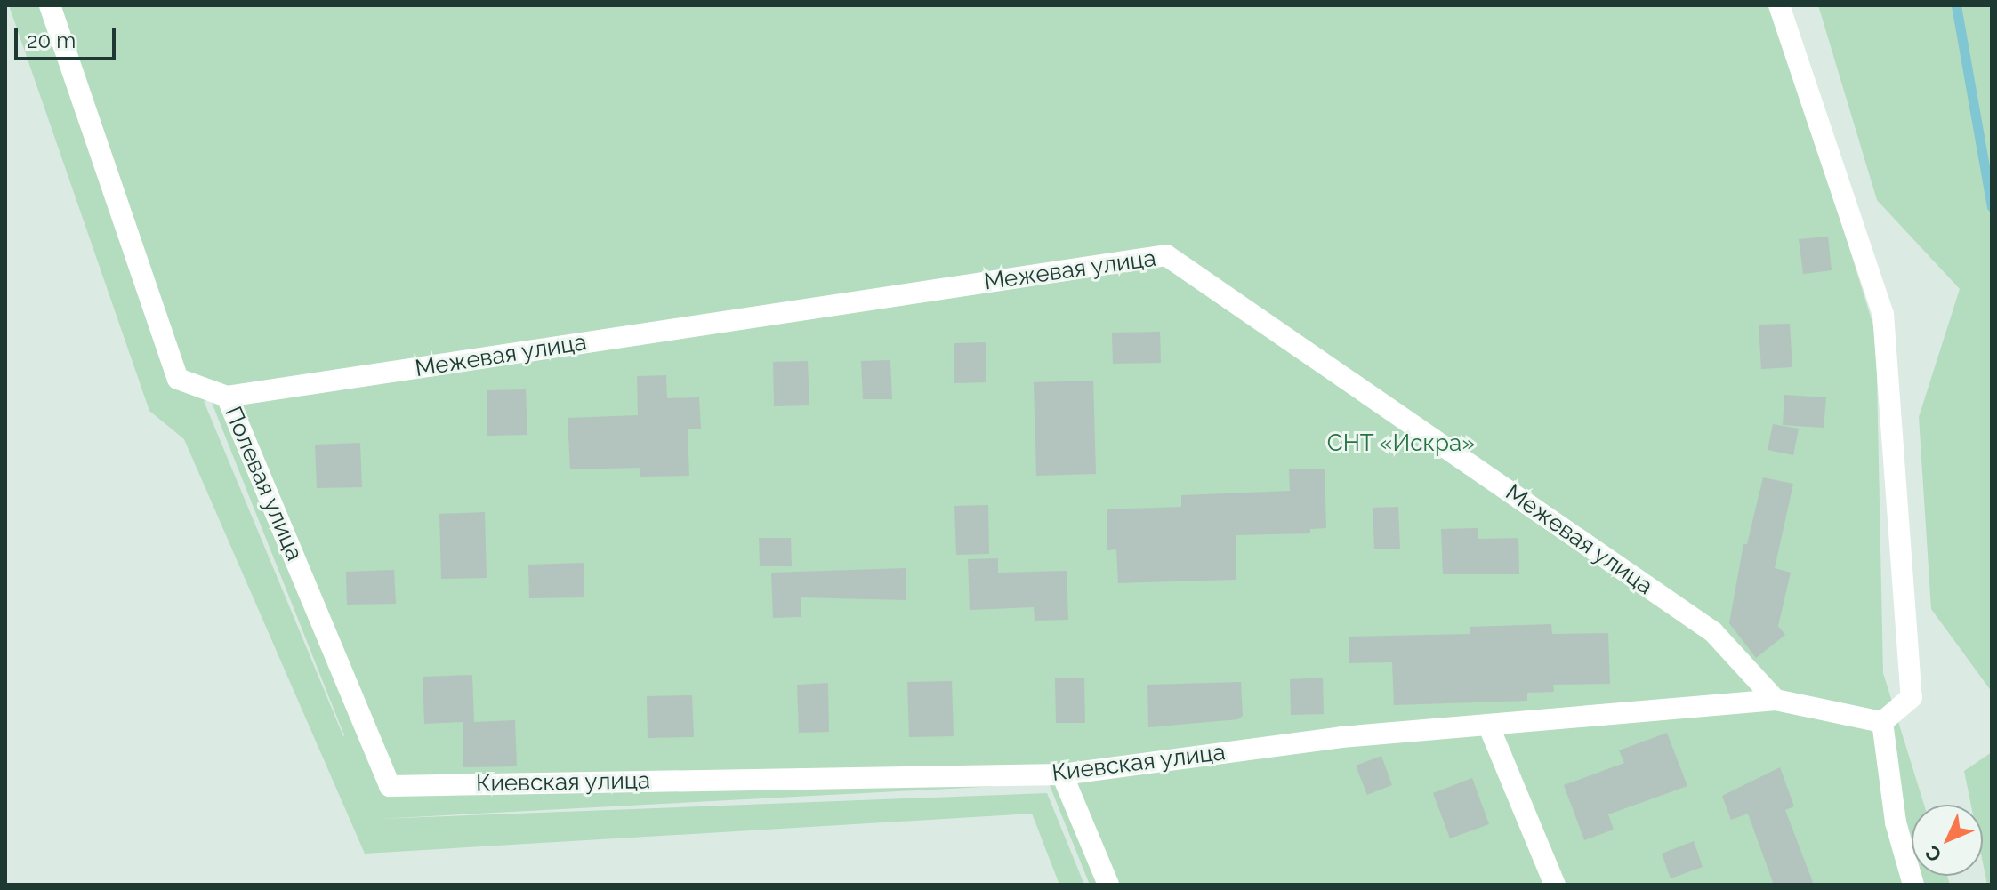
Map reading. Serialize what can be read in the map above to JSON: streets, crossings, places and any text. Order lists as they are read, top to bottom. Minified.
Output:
{"streets":{"street":["Межевая улица","Полевая улица","Киевская улица"]},"crossings":[["Межевая улица","Полевая улица"],["Межевая улица","Киевская улица"],["Полевая улица","Киевская улица"]],"parks":["СНТ «Искра»"],"scale_bar":"20 m","north":"bottom left"}
